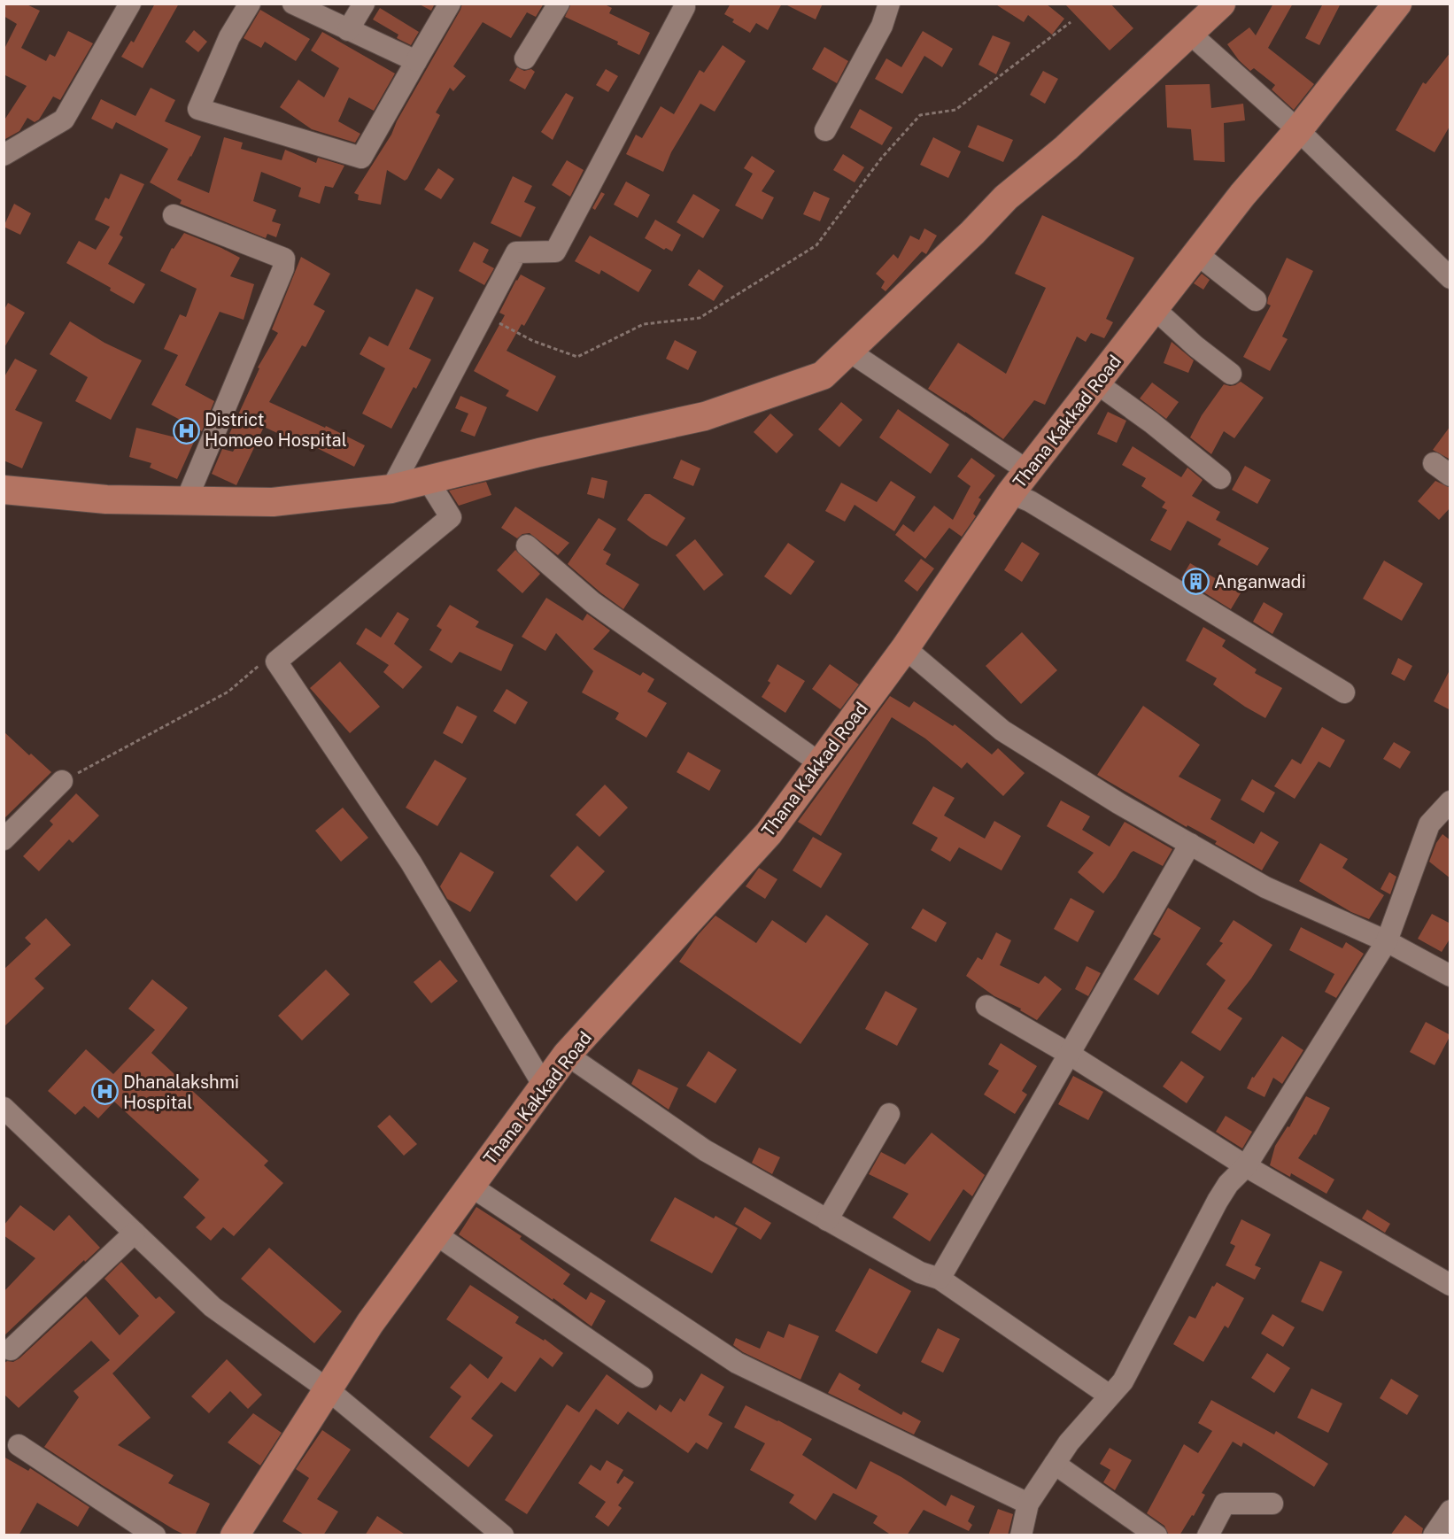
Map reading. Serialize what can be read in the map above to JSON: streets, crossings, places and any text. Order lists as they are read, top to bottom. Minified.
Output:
{"streets":{"main road":["Thana Kakkad Road"]},"places":{"hospital":["District Homoeo Hospital","Dhanalakshmi Hospital"],"building":["Anganwadi"]}}
